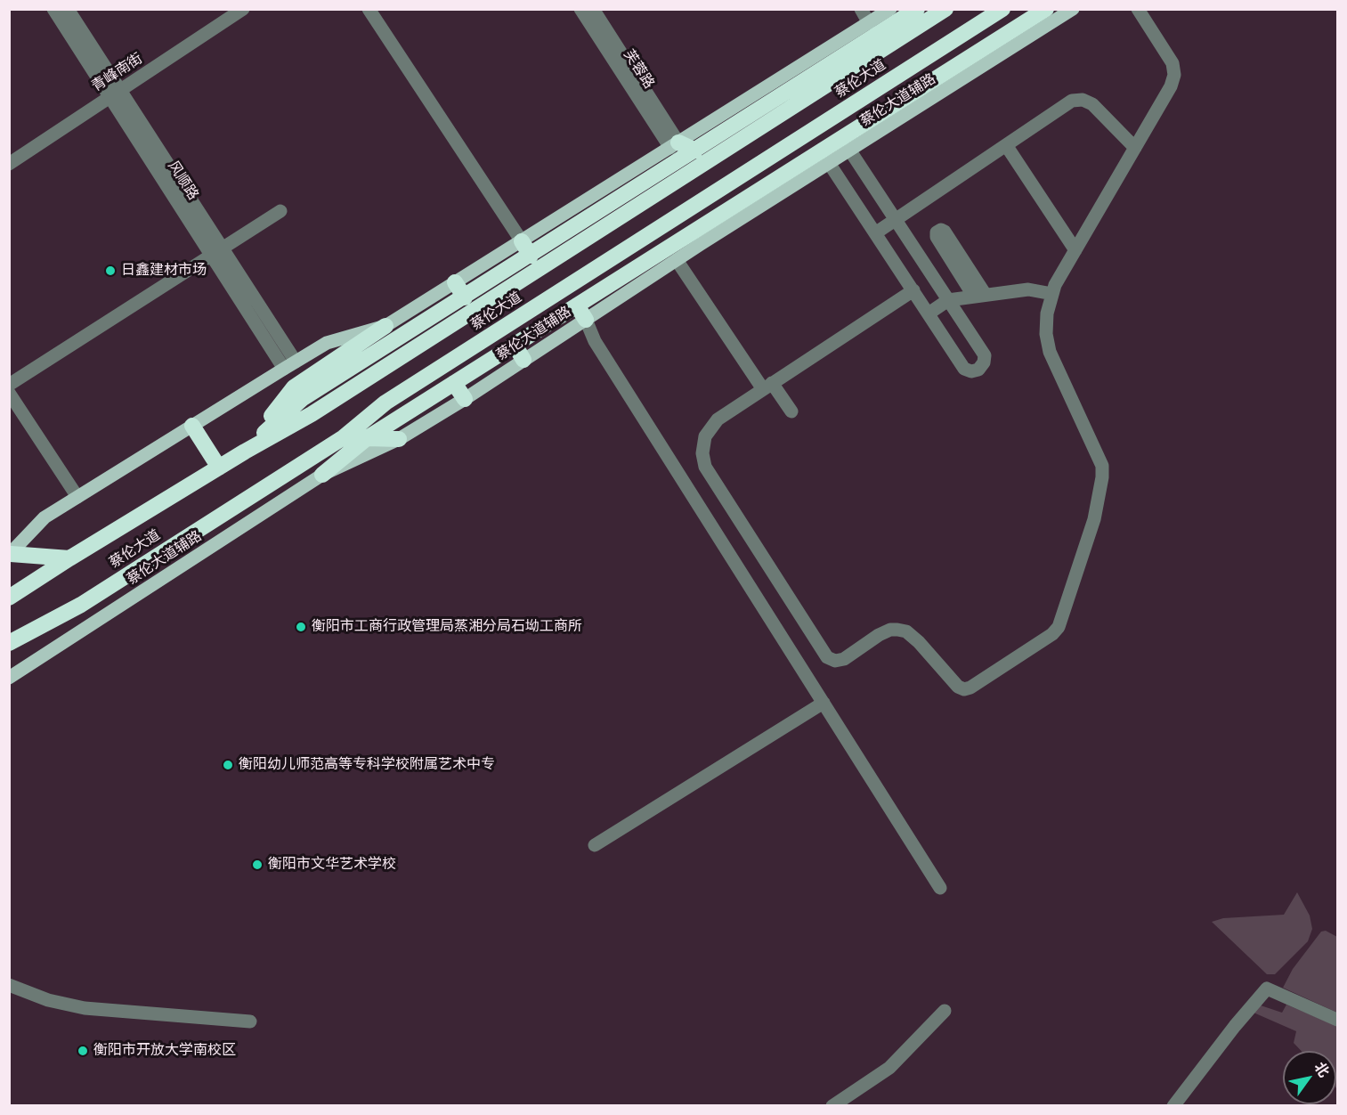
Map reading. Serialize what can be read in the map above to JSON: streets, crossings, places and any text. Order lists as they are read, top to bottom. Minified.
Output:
{"streets":{"highway":["蔡伦大道"],"main road":["蔡伦大道辅路"],"street":["芙蓉路","青峰南街","风顺路"]},"crossings":[["青峰南街","风顺路"]],"places":["日鑫建材市场","衡阳市工商行政管理局蒸湘分局石坳工商所","衡阳幼儿师范高等专科学校附属艺术中专","衡阳市文华艺术学校","衡阳市开放大学南校区"],"north":"top right"}
